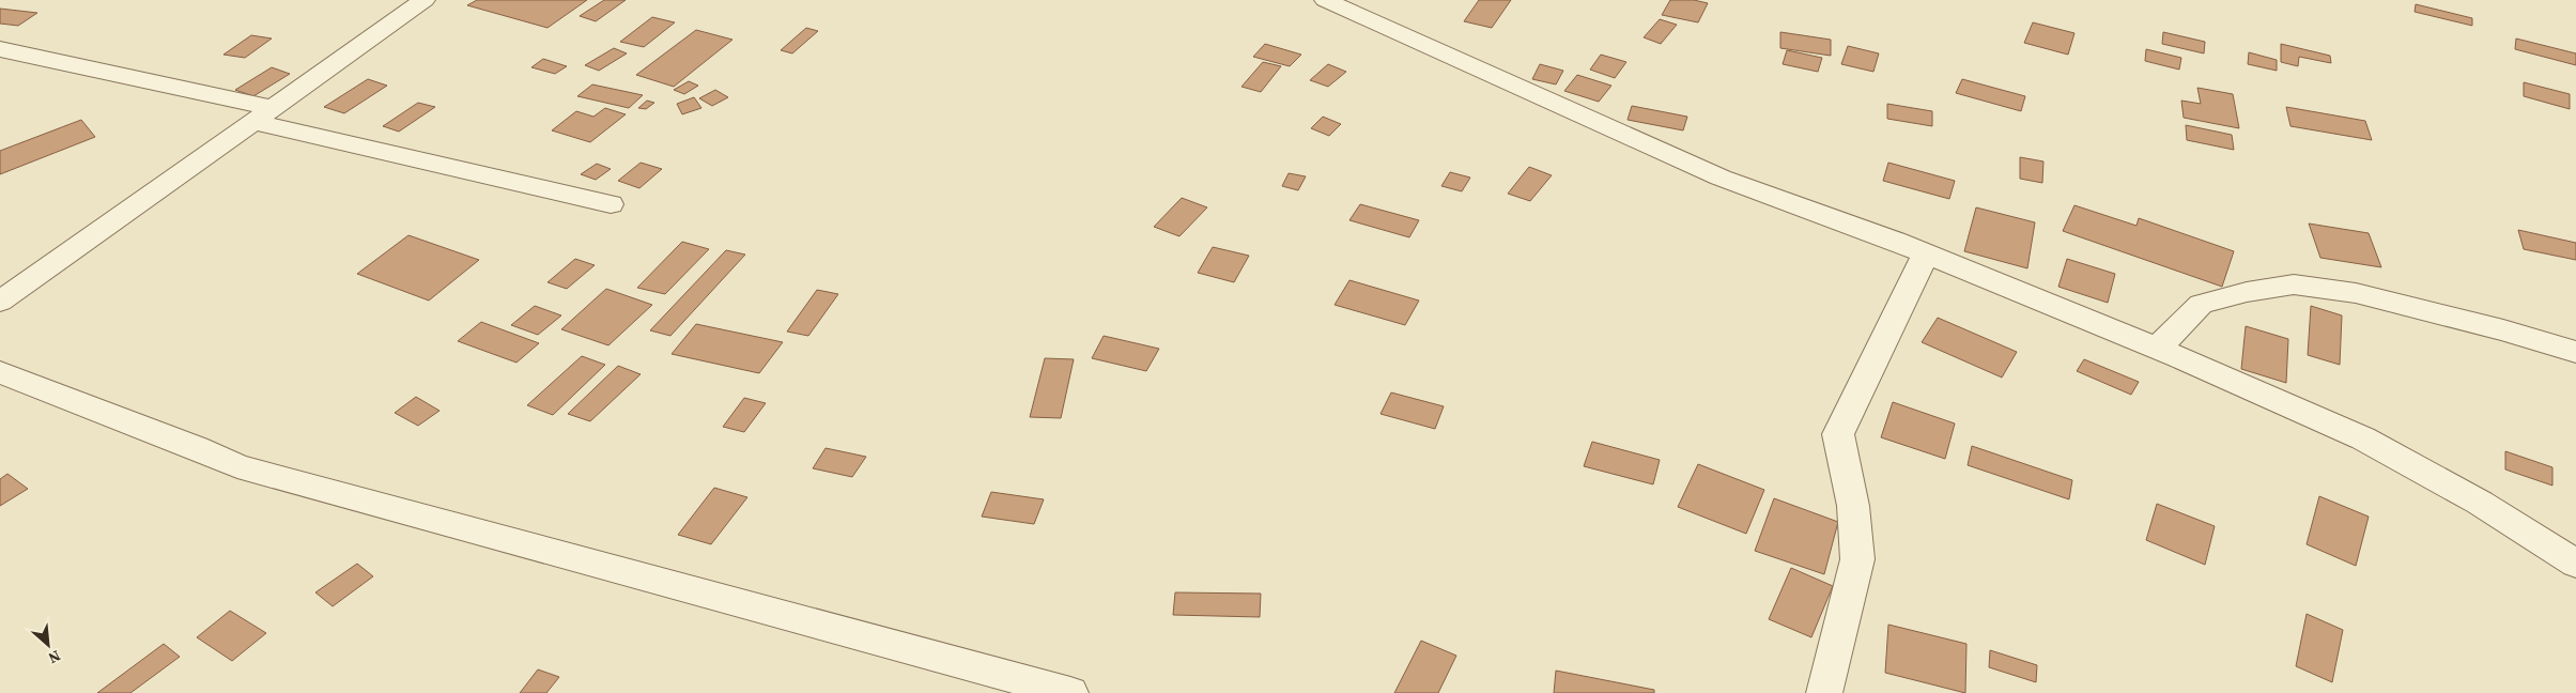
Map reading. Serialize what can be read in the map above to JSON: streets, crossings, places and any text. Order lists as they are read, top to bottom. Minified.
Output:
{"north":"bottom right"}
